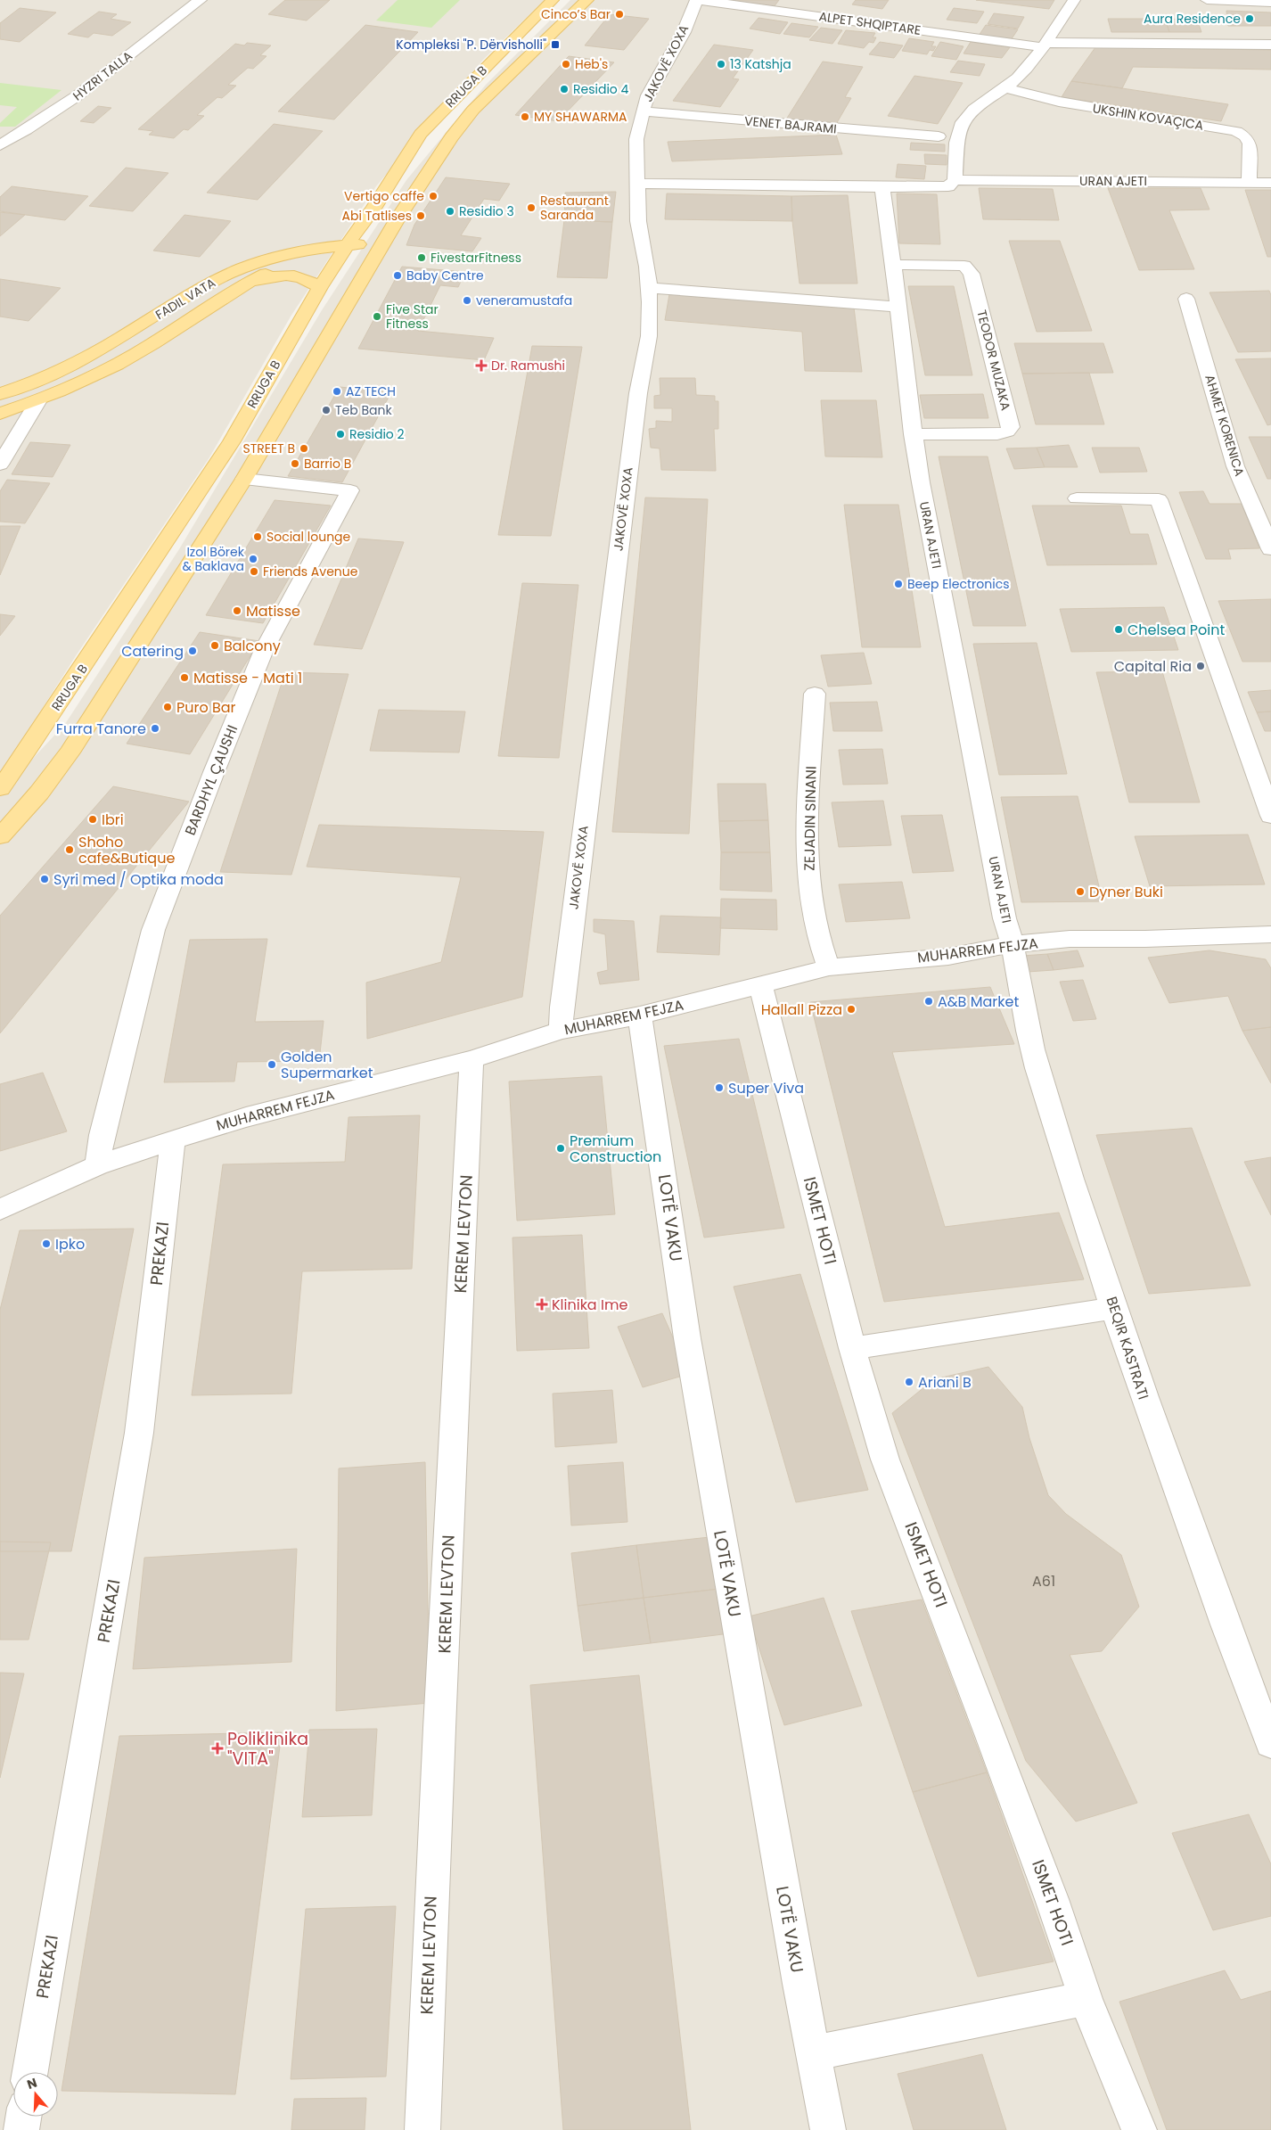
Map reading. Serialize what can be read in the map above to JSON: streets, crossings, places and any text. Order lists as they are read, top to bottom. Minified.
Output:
{"streets":{"main road":["RRUGA B","FADIL VATA"],"street":["ALPET SHQIPTARE","JAKOVË XOXA","HYZRI TALLA","UKSHIN KOVAÇICA","VENET BAJRAMI","URAN AJETI","TEODOR MUZAKA","AHMET KORENICA","BARDHYL ÇAUSHI","ZEJADIN SINANI","MUHARREM FEJZA","LOTË VAKU","ISMET HOTI","KEREM LEVTON","PREKAZI","BEQIR KASTRATI"]},"crossings":[["ALPET SHQIPTARE","JAKOVË XOXA"],["JAKOVË XOXA","VENET BAJRAMI"],["JAKOVË XOXA","MUHARREM FEJZA"],["RRUGA B","FADIL VATA"],["RRUGA B","BARDHYL ÇAUSHI"],["UKSHIN KOVAÇICA","URAN AJETI"],["URAN AJETI","TEODOR MUZAKA"],["URAN AJETI","MUHARREM FEJZA"],["URAN AJETI","BEQIR KASTRATI"],["BARDHYL ÇAUSHI","MUHARREM FEJZA"],["ZEJADIN SINANI","MUHARREM FEJZA"],["MUHARREM FEJZA","LOTË VAKU"],["MUHARREM FEJZA","ISMET HOTI"],["MUHARREM FEJZA","KEREM LEVTON"],["MUHARREM FEJZA","PREKAZI"],["MUHARREM FEJZA","BEQIR KASTRATI"]],"places":{"other":["Cinco’s Bar","Aura Residence","Heb's","13 Katshja","Residio 4","MY SHAWARMA","Vertigo caffe","Restaurant Saranda","Residio 3","Abi Tatlises","FivestarFitness","Baby Centre","veneramustafa","Five Star Fitness","AZ TECH","Teb Bank","Residio 2","STREET B","Barrio B","Social lounge","Izol Börek & Baklava","Friends Avenue","Beep Electronics","Matisse","Chelsea Point","Balcony","Catering","Capital Ria","Matisse - Mati 1","Puro Bar","Furra Tanore","Ibri","Shoho cafe&Butique","Syri med / Optika moda","Dyner Buki","A&B Market","Hallall Pizza","Golden Supermarket","Super Viva","Premium Construction","Ipko","Ariani B"],"transit":["Kompleksi \"P. Dërvisholli\""],"health":["Dr. Ramushi","Klinika Ime","Poliklinika \"VITA\""]},"house_numbers":["A61"],"north":"top"}
